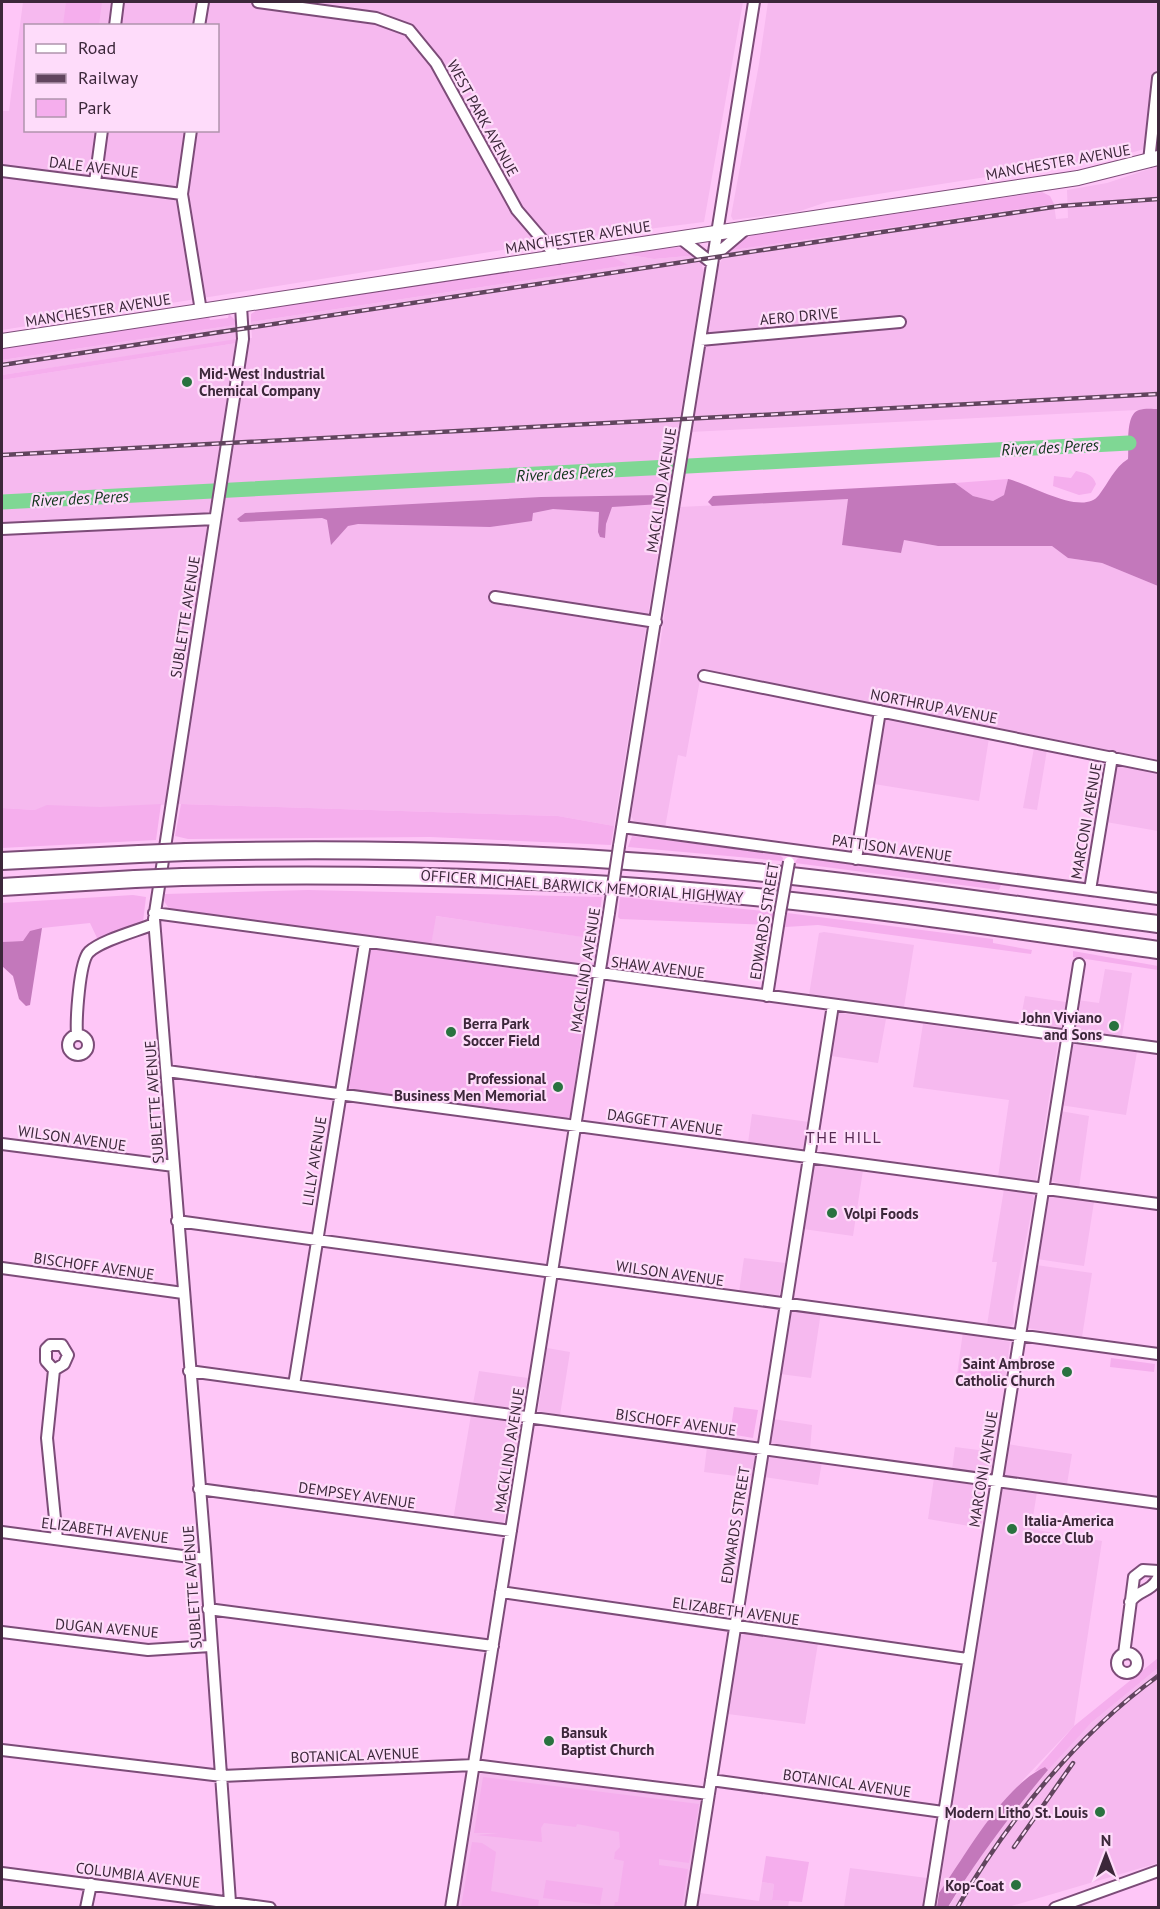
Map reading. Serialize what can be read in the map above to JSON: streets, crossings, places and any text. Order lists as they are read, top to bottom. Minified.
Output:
{"streets":{"highway":["OFFICER MICHAEL BARWICK MEMORIAL HIGHWAY"],"main road":["MANCHESTER AVENUE"],"street":["WEST PARK AVENUE","DALE AVENUE","AERO DRIVE","MACKLIND AVENUE","SUBLETTE AVENUE","NORTHRUP AVENUE","MARCONI AVENUE","PATTISON AVENUE","EDWARDS STREET","SHAW AVENUE","DAGGETT AVENUE","WILSON AVENUE","LILLY AVENUE","BISCHOFF AVENUE","DEMPSEY AVENUE","ELIZABETH AVENUE","DUGAN AVENUE","BOTANICAL AVENUE","COLUMBIA AVENUE"]},"crossings":[["WEST PARK AVENUE","MANCHESTER AVENUE"],["MANCHESTER AVENUE","MACKLIND AVENUE"],["MANCHESTER AVENUE","SUBLETTE AVENUE"],["AERO DRIVE","MACKLIND AVENUE"],["MACKLIND AVENUE","PATTISON AVENUE"],["MACKLIND AVENUE","SHAW AVENUE"],["MACKLIND AVENUE","DAGGETT AVENUE"],["MACKLIND AVENUE","WILSON AVENUE"],["MACKLIND AVENUE","BISCHOFF AVENUE"],["MACKLIND AVENUE","DEMPSEY AVENUE"],["MACKLIND AVENUE","ELIZABETH AVENUE"],["MACKLIND AVENUE","BOTANICAL AVENUE"],["SUBLETTE AVENUE","SHAW AVENUE"],["SUBLETTE AVENUE","DAGGETT AVENUE"],["SUBLETTE AVENUE","WILSON AVENUE"],["SUBLETTE AVENUE","BISCHOFF AVENUE"],["SUBLETTE AVENUE","DEMPSEY AVENUE"],["SUBLETTE AVENUE","ELIZABETH AVENUE"],["SUBLETTE AVENUE","DUGAN AVENUE"],["SUBLETTE AVENUE","BOTANICAL AVENUE"],["SUBLETTE AVENUE","COLUMBIA AVENUE"],["NORTHRUP AVENUE","MARCONI AVENUE"],["MARCONI AVENUE","PATTISON AVENUE"],["MARCONI AVENUE","SHAW AVENUE"],["MARCONI AVENUE","DAGGETT AVENUE"],["MARCONI AVENUE","WILSON AVENUE"],["MARCONI AVENUE","BISCHOFF AVENUE"],["MARCONI AVENUE","ELIZABETH AVENUE"],["MARCONI AVENUE","BOTANICAL AVENUE"],["PATTISON AVENUE","EDWARDS STREET"],["EDWARDS STREET","SHAW AVENUE"],["EDWARDS STREET","DAGGETT AVENUE"],["EDWARDS STREET","WILSON AVENUE"],["EDWARDS STREET","BISCHOFF AVENUE"],["EDWARDS STREET","ELIZABETH AVENUE"],["EDWARDS STREET","BOTANICAL AVENUE"],["SHAW AVENUE","LILLY AVENUE"],["DAGGETT AVENUE","LILLY AVENUE"],["WILSON AVENUE","LILLY AVENUE"],["LILLY AVENUE","BISCHOFF AVENUE"]],"districts":["THE HILL"],"water":["River des Peres"],"places":["Mid-West Industrial Chemical Company","John Viviano and Sons","Berra Park Soccer Field","Professional Business Men Memorial","Volpi Foods","Saint Ambrose Catholic Church","Italia-America Bocce Club","Bansuk Baptist Church","Modern Litho St. Louis","Kop-Coat"],"legend":["Road","Railway","Park"],"north":"top"}
